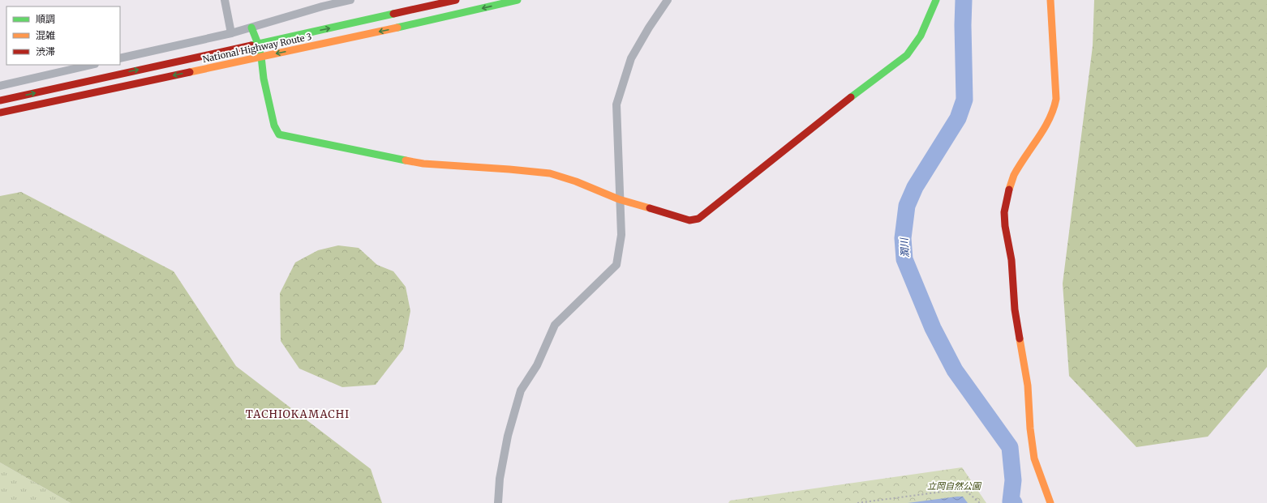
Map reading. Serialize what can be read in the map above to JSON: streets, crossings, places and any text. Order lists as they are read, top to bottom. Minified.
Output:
{"streets":{"main road":["National Highway Route 3"]},"districts":["TACHIOKAMACHI"],"water":["潤川"],"parks":["立岡自然公園"],"legend":["順調","混雑","渋滞"]}
